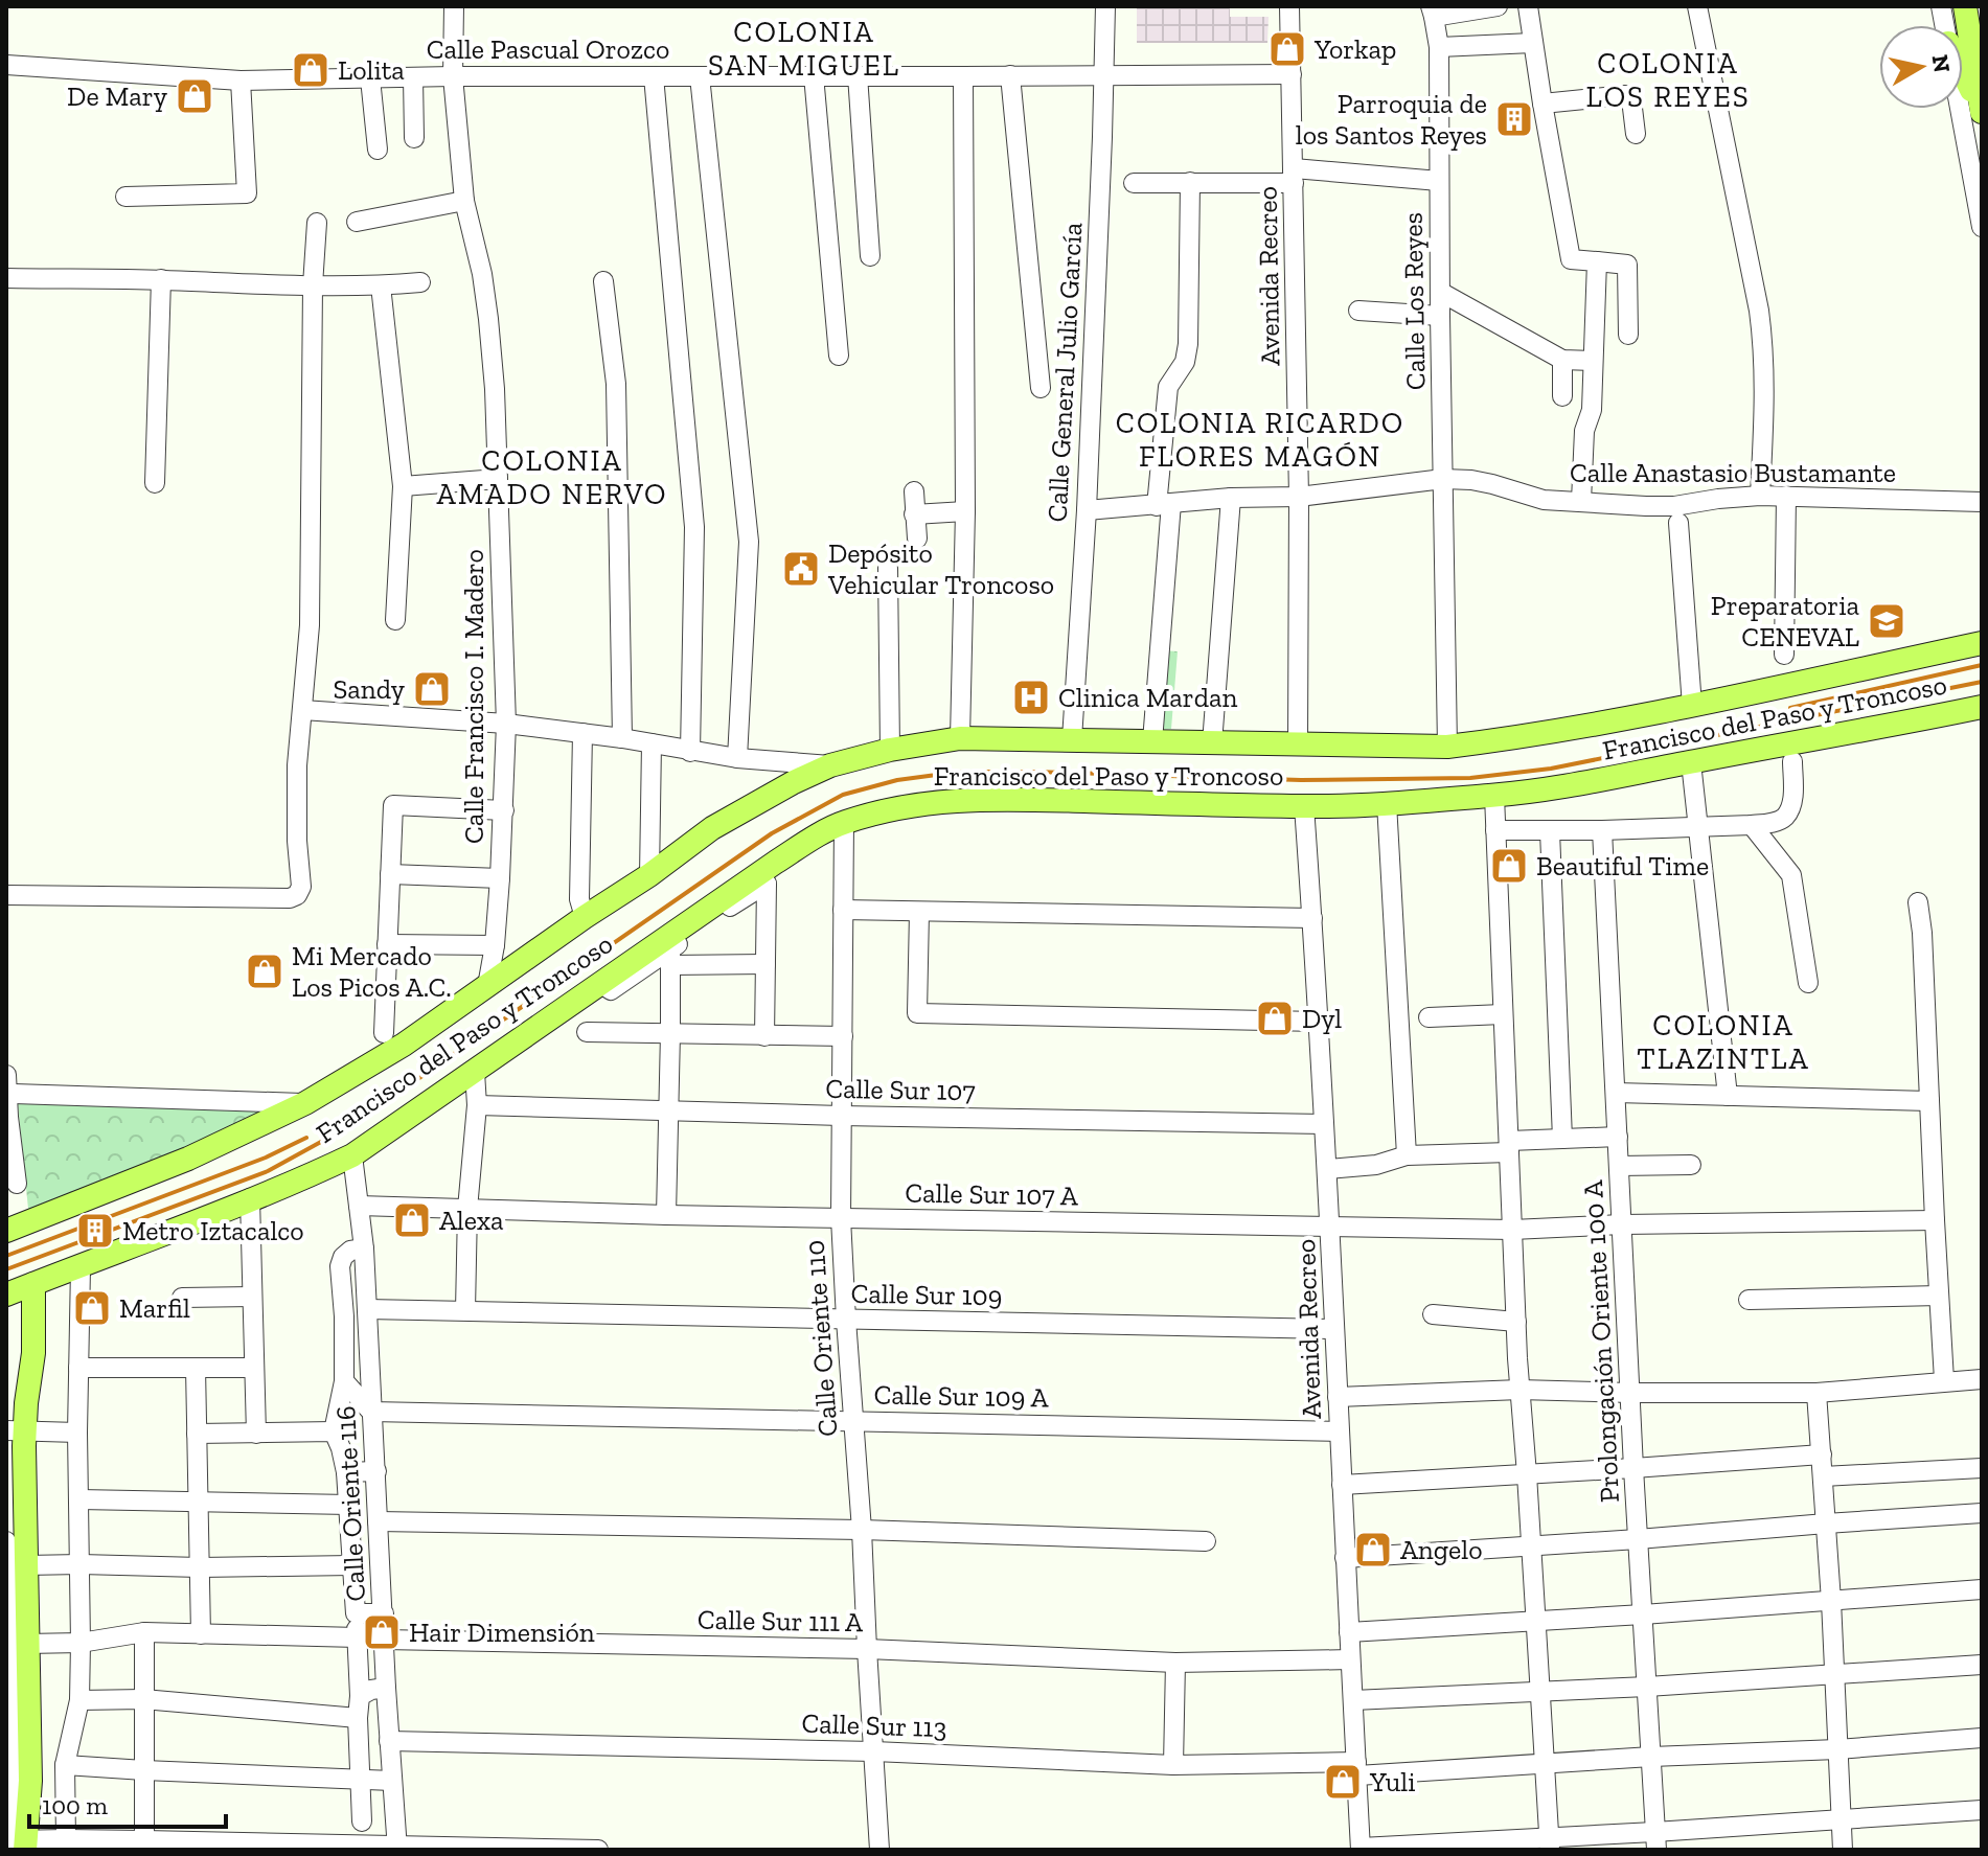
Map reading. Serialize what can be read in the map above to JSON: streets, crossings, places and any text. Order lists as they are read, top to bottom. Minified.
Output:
{"streets":{"main road":["Francisco del Paso y Troncoso"],"street":["Calle Pascual Orozco","Avenida Recreo","Calle Los Reyes","Calle General Julio García","Calle Anastasio Bustamante","Calle Francisco I. Madero","Calle Sur 107","Calle Sur 107 A","Calle Sur 109","Calle Oriente 110","Prolongación Oriente 100 A","Calle Sur 109 A","Calle Oriente 116","Calle Sur 111 A","Calle Sur 113"]},"crossings":[["Calle Pascual Orozco","Avenida Recreo"],["Calle Pascual Orozco","Calle General Julio García"],["Calle Pascual Orozco","Calle Francisco I. Madero"],["Avenida Recreo","Calle Anastasio Bustamante"],["Avenida Recreo","Francisco del Paso y Troncoso"],["Avenida Recreo","Calle Sur 107"],["Avenida Recreo","Calle Sur 107 A"],["Avenida Recreo","Calle Sur 109"],["Avenida Recreo","Calle Sur 109 A"],["Avenida Recreo","Calle Sur 111 A"],["Avenida Recreo","Calle Sur 113"],["Calle Los Reyes","Calle Anastasio Bustamante"],["Calle Los Reyes","Francisco del Paso y Troncoso"],["Calle General Julio García","Calle Anastasio Bustamante"],["Calle General Julio García","Francisco del Paso y Troncoso"],["Calle Francisco I. Madero","Francisco del Paso y Troncoso"],["Francisco del Paso y Troncoso","Calle Oriente 110"],["Francisco del Paso y Troncoso","Calle Oriente 116"],["Calle Sur 107","Calle Oriente 110"],["Calle Sur 107 A","Calle Oriente 110"],["Calle Sur 107 A","Prolongación Oriente 100 A"],["Calle Sur 107 A","Calle Oriente 116"],["Calle Sur 109","Calle Oriente 110"],["Calle Sur 109","Calle Oriente 116"],["Calle Oriente 110","Calle Sur 109 A"],["Calle Oriente 110","Calle Sur 111 A"],["Calle Oriente 110","Calle Sur 113"],["Prolongación Oriente 100 A","Calle Sur 113"],["Calle Sur 109 A","Calle Oriente 116"],["Calle Oriente 116","Calle Sur 111 A"],["Calle Oriente 116","Calle Sur 113"]],"districts":["COLONIA SAN MIGUEL","COLONIA LOS REYES","COLONIA RICARDO FLORES MAGÓN","COLONIA AMADO NERVO","COLONIA TLAZINTLA"],"places":{"shop":["Yorkap","Lolita","De Mary","Sandy","Beautiful Time","Mi Mercado Los Picos A.C.","Dyl","Alexa","Marfil","Angelo","Hair Dimensión","Yuli"],"building":["Parroquia de los Santos Reyes","Metro Iztacalco"],"public building":["Depósito Vehicular Troncoso"],"school or university":["Preparatoria CENEVAL"],"hospital":["Clinica Mardan"]},"scale_bar":"100 m","north":"right"}
